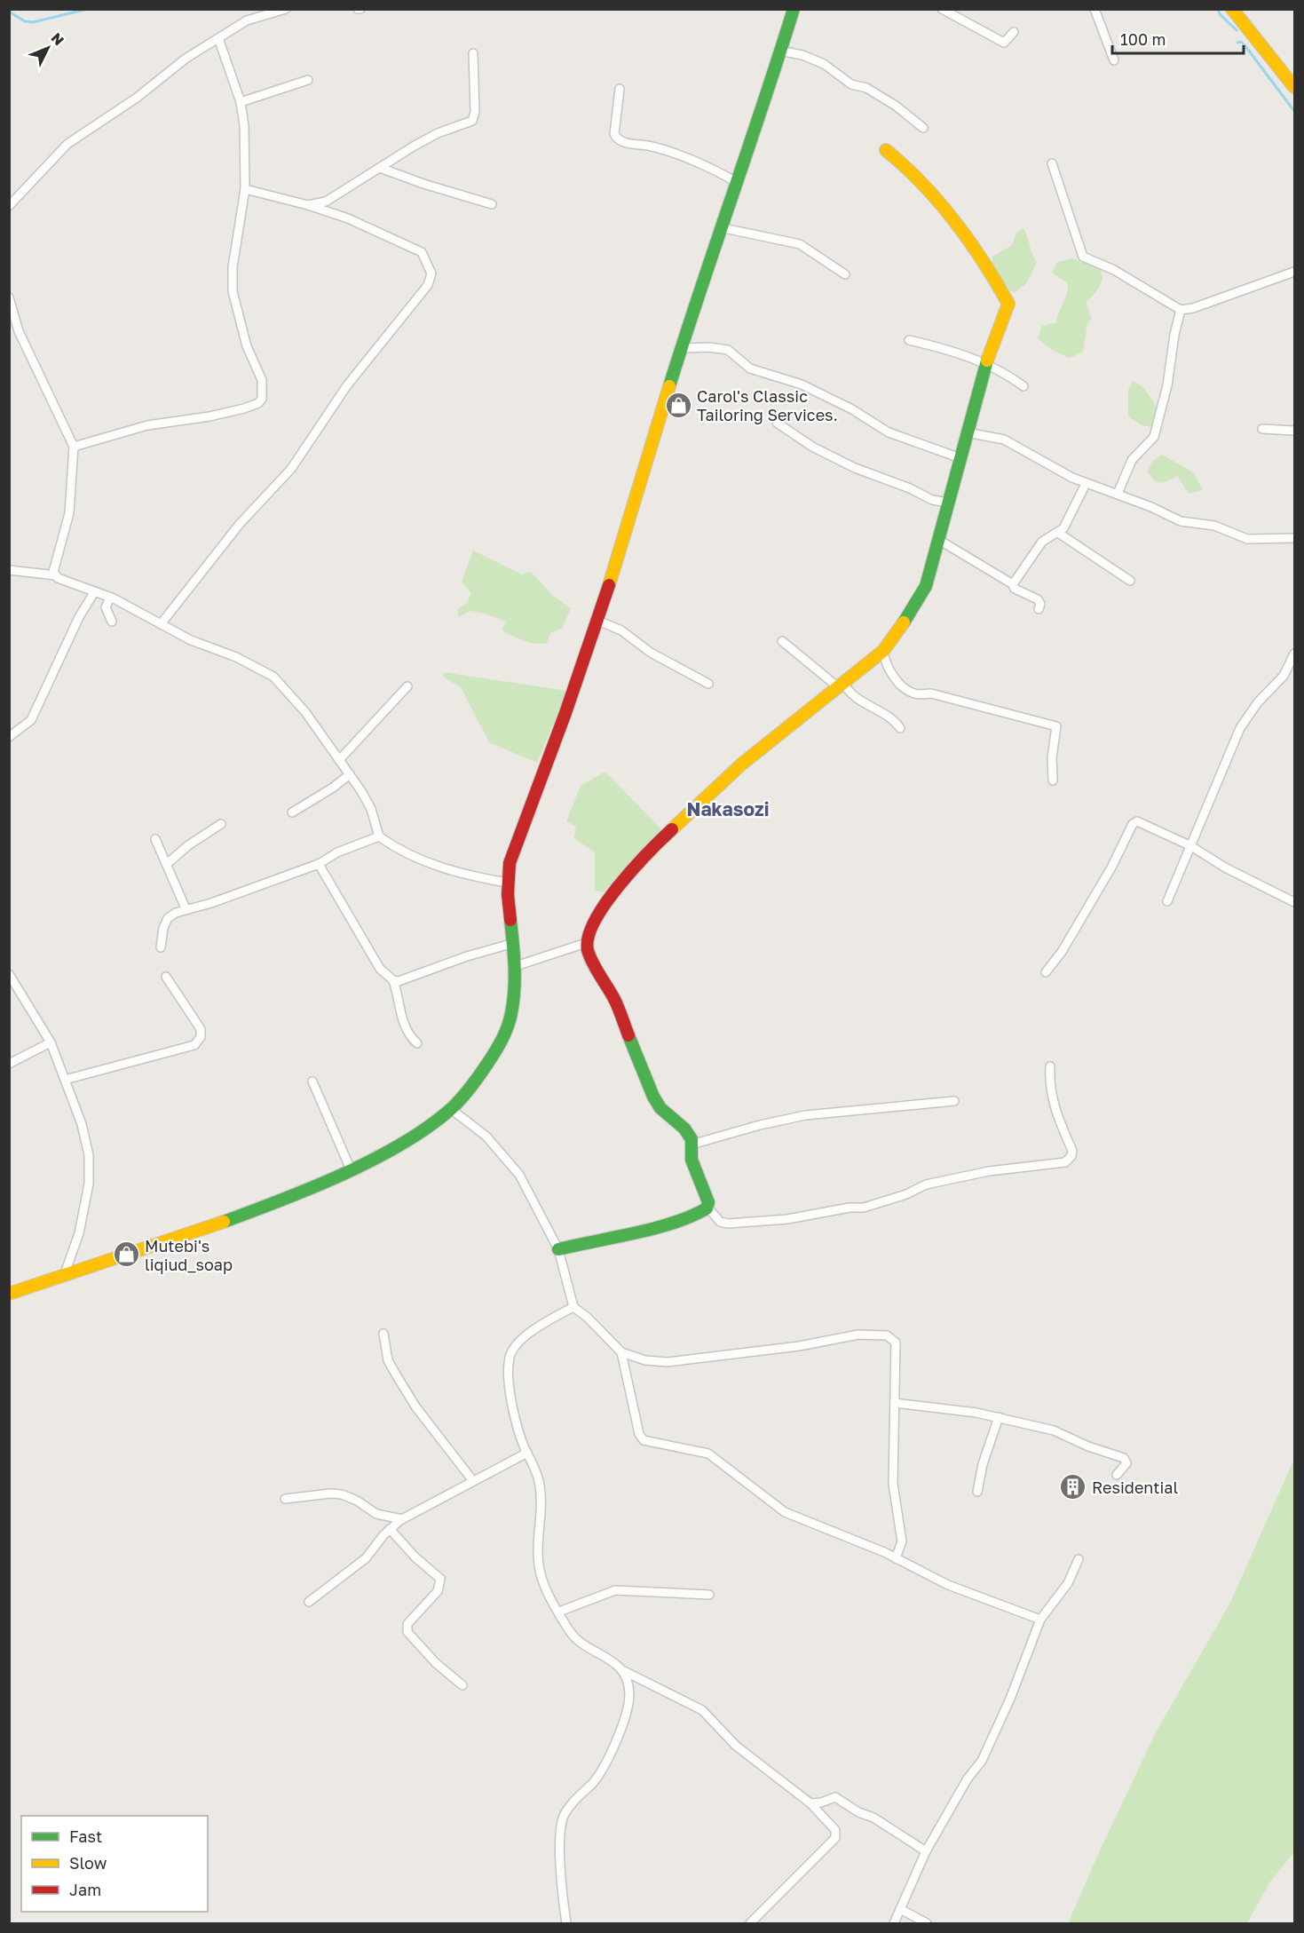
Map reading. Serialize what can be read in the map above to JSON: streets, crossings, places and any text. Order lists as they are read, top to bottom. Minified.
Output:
{"districts":["Nakasozi"],"places":{"shop":["Carol's Classic Tailoring Services.","Mutebi's liqiud_soap"],"building":["Residential"]},"legend":["Fast","Slow","Jam"],"scale_bar":"100 m","north":"top right"}
